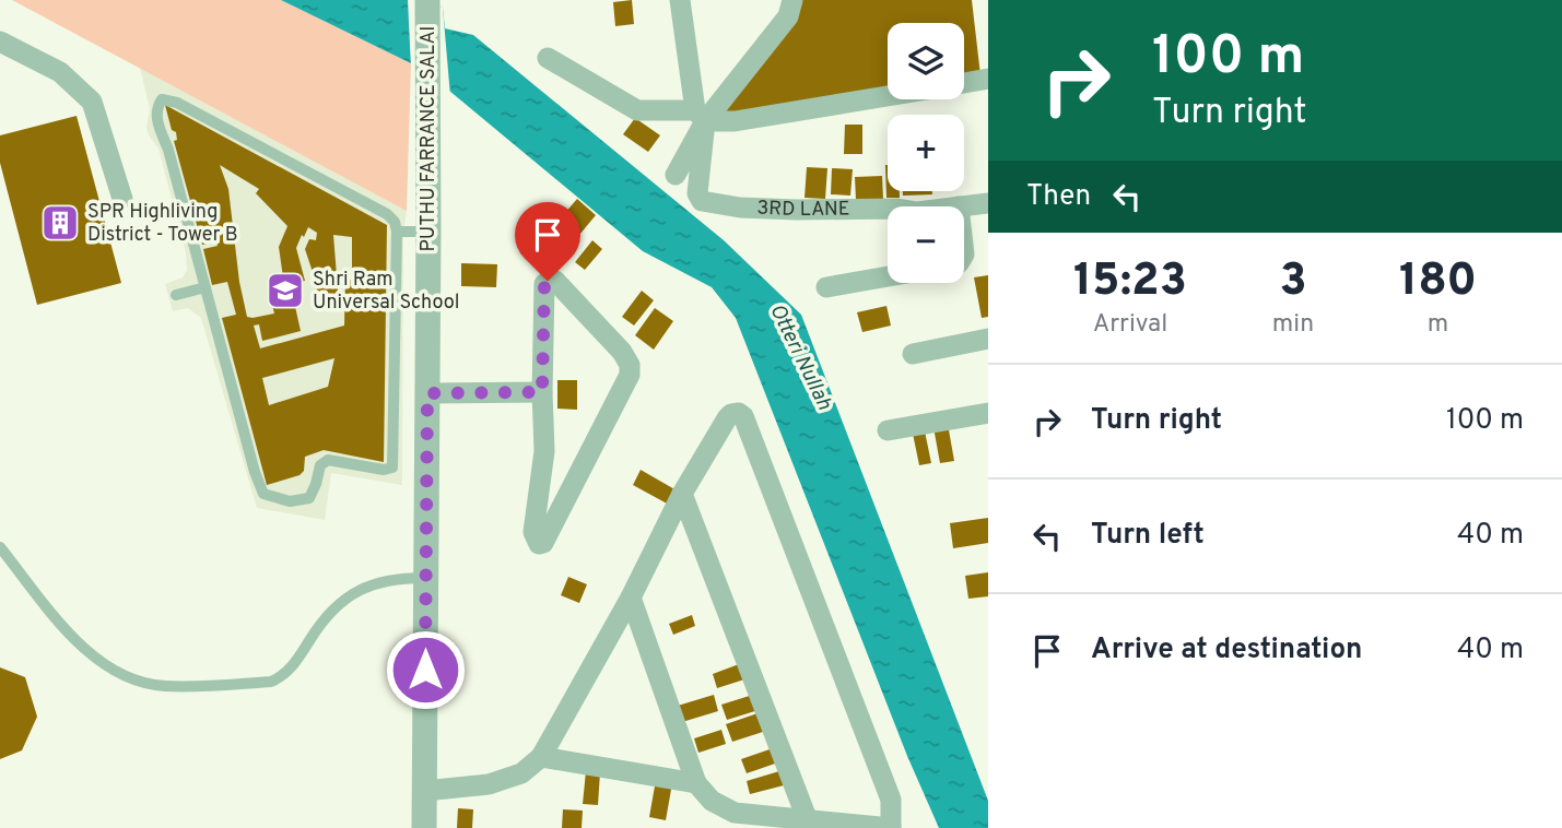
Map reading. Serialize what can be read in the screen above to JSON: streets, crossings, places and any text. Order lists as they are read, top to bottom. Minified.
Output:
{"streets":{"street":["PUTHU FARRANCE SALAI","3RD LANE"]},"water":["Otteri Nullah"],"places":{"building":["SPR Highliving District - Tower B"],"school or university":["Shri Ram Universal School"]},"page":{"turn":["100 m","Turn right"],"map_buttons":["+","−"],"then":"Then","eta":["15:23","Arrival","3","min","180","m"],"list":[{"name":"Turn right","value":"100 m"},{"name":"Turn left","value":"40 m"},{"name":"Arrive at destination","value":"40 m"}]}}
